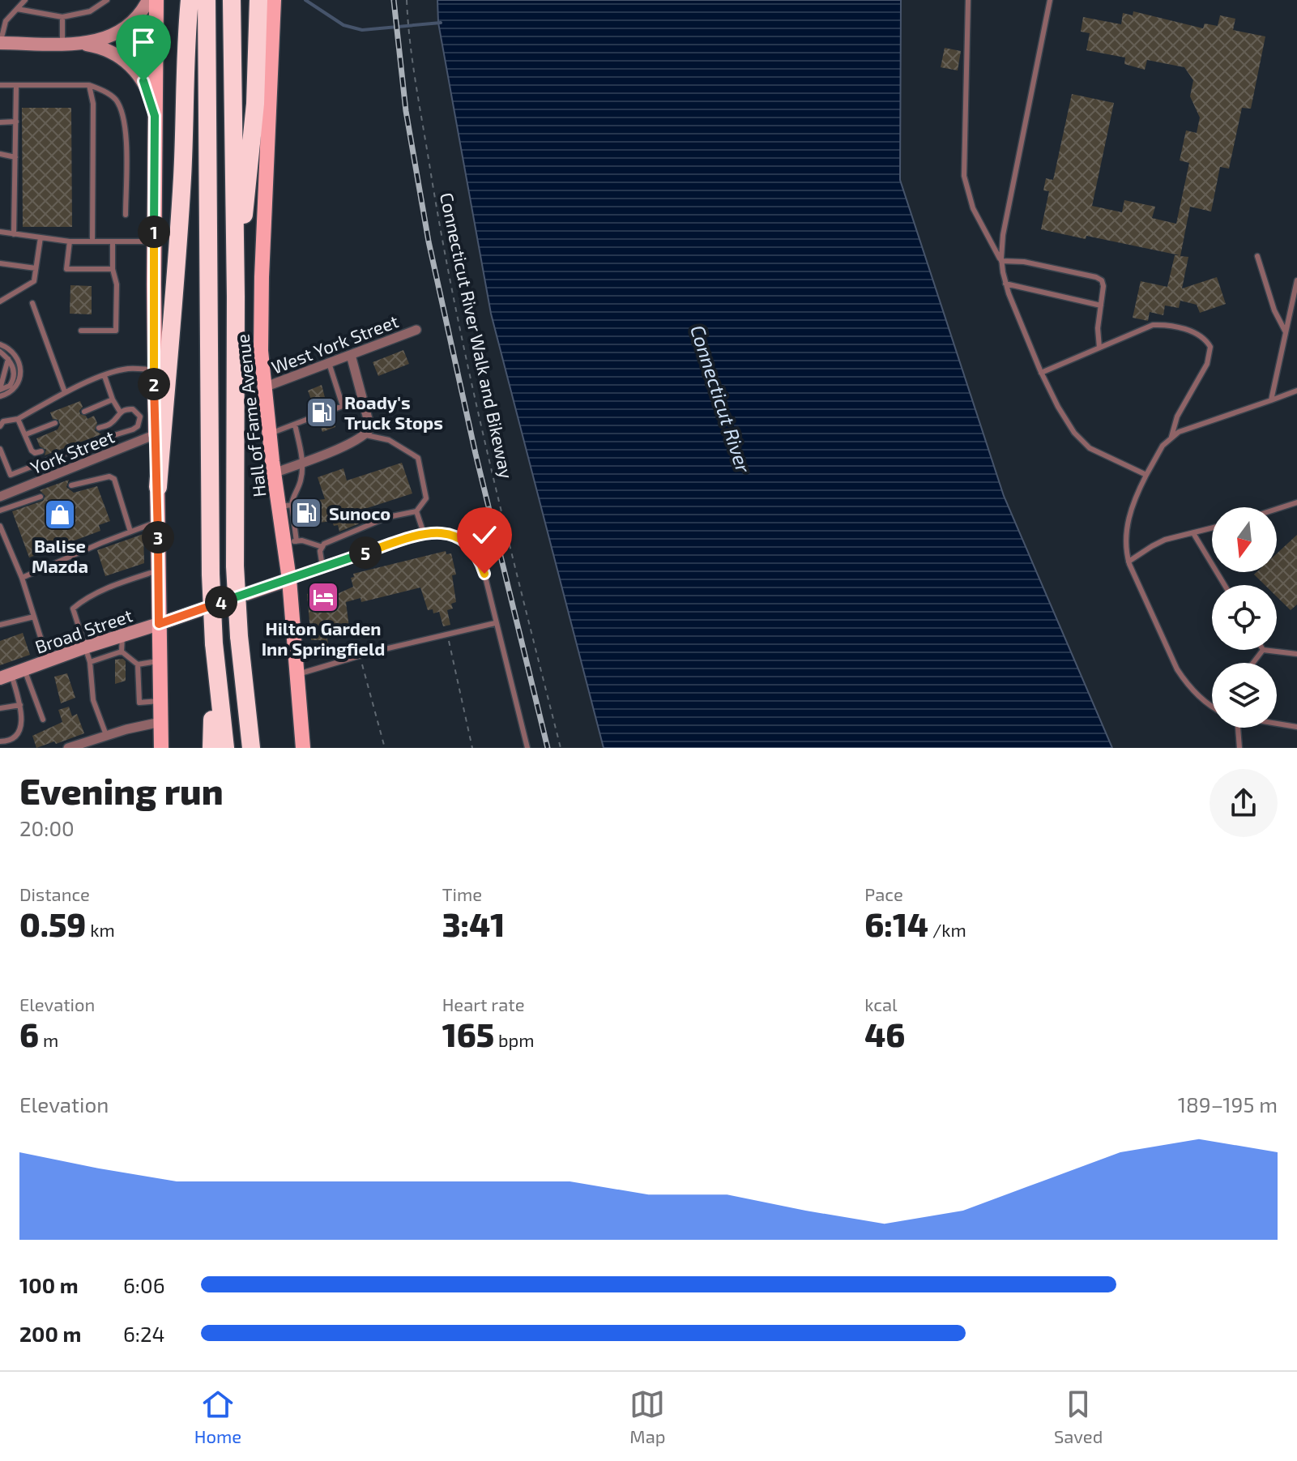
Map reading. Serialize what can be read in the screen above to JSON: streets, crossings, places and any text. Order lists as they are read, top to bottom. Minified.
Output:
{"streets":{"main road":["Hall of Fame Avenue","Broad Street"],"street":["West York Street","York Street"],"path":["Connecticut River Walk and Bikeway"]},"crossings":[["West York Street","Hall of Fame Avenue"],["Hall of Fame Avenue","Broad Street"]],"water":["Connecticut River"],"places":{"fuel station":["Roady's Truck Stops","Sunoco"],"shop":["Balise Mazda"],"hotel":["Hilton Garden Inn Springfield"]},"north":"bottom","page":{"pins":["1","2","3","5","4"],"heading":["Evening run","20:00"],"stats":[["Distance","0.59 km"],["Time","3:41"],["Pace","6:14 /km"],["Elevation","6 m"],["Heart rate","165 bpm"],["kcal","46"]],"chart":["Elevation","189–195 m"],"list":[{"name":"100 m","note":"6:06"},{"name":"200 m","note":"6:24"}],"tabs":["Home","Map","Saved"]}}
